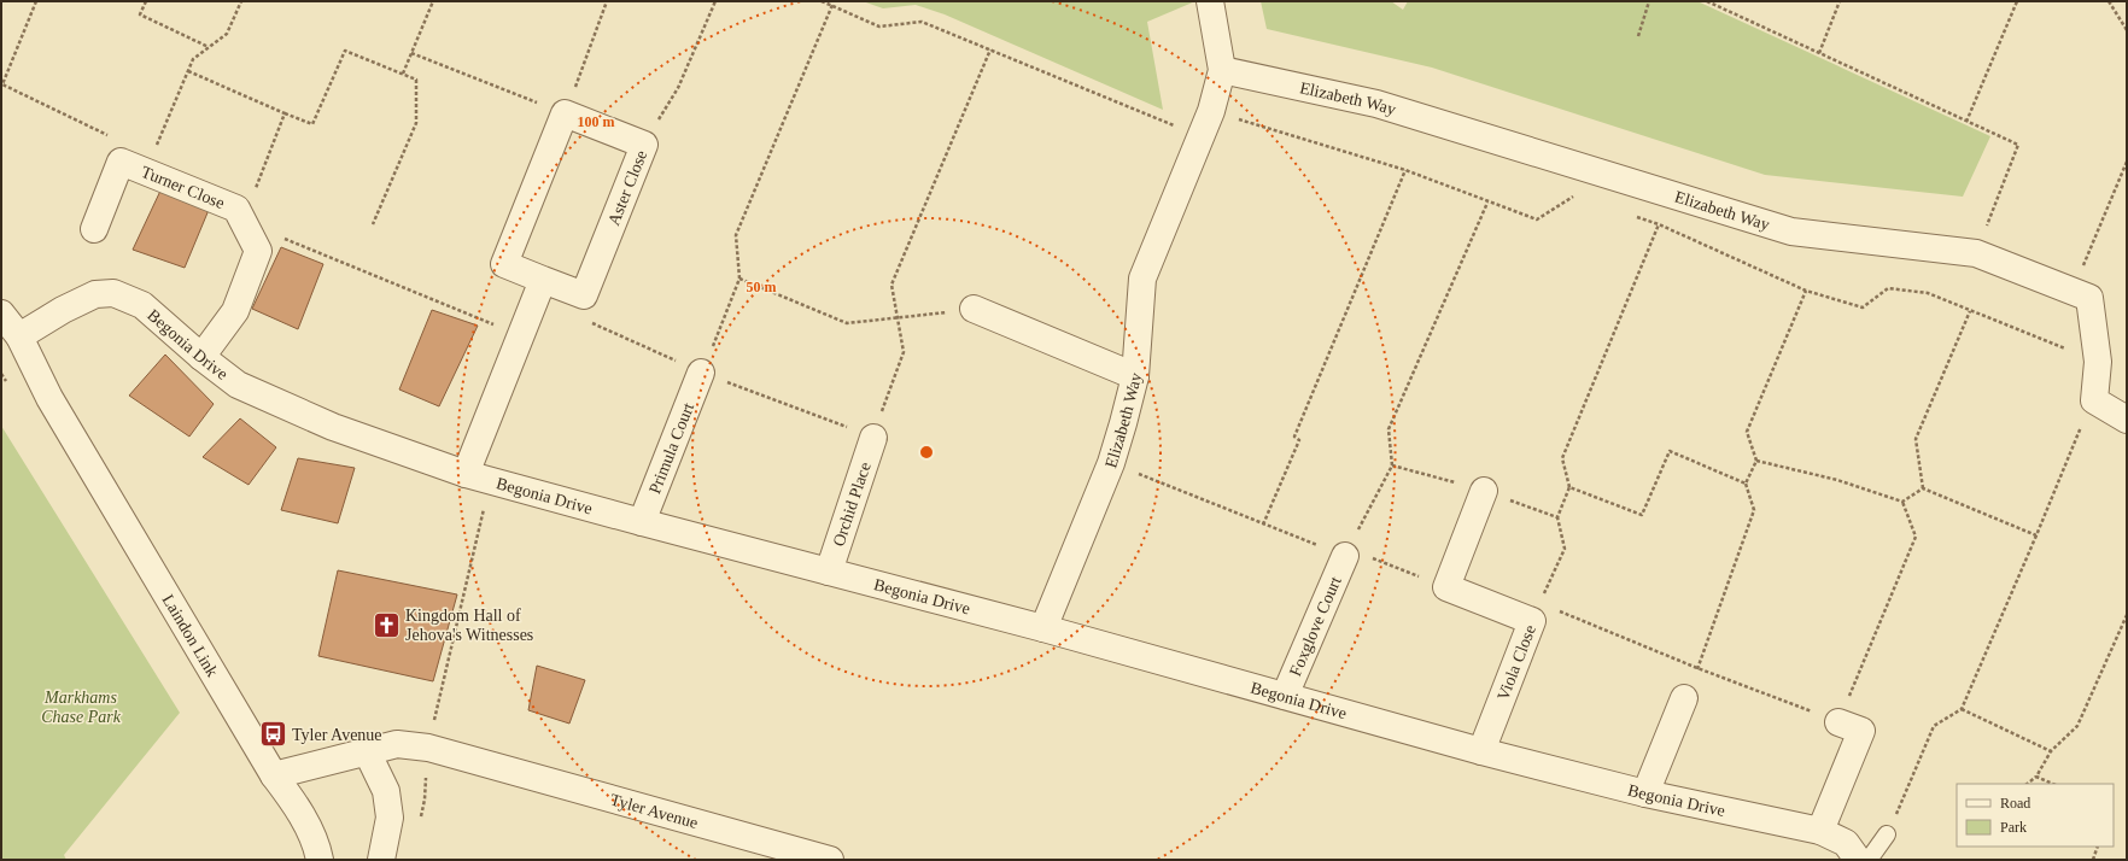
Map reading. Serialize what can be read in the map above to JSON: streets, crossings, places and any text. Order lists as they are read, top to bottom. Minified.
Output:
{"streets":{"street":["Elizabeth Way","Turner Close","Aster Close","Begonia Drive","Primula Court","Orchid Place","Foxglove Court","Laindon Link","Viola Close","Tyler Avenue"]},"crossings":[["Elizabeth Way","Begonia Drive"],["Turner Close","Begonia Drive"],["Begonia Drive","Primula Court"],["Begonia Drive","Orchid Place"],["Begonia Drive","Foxglove Court"],["Begonia Drive","Laindon Link"],["Begonia Drive","Viola Close"]],"parks":["Markhams Chase Park"],"places":{"church":["Kingdom Hall of Jehova's Witnesses"],"bus stop":["Tyler Avenue"]},"legend":["Road","Park"],"rings":["100 m","50 m"]}
